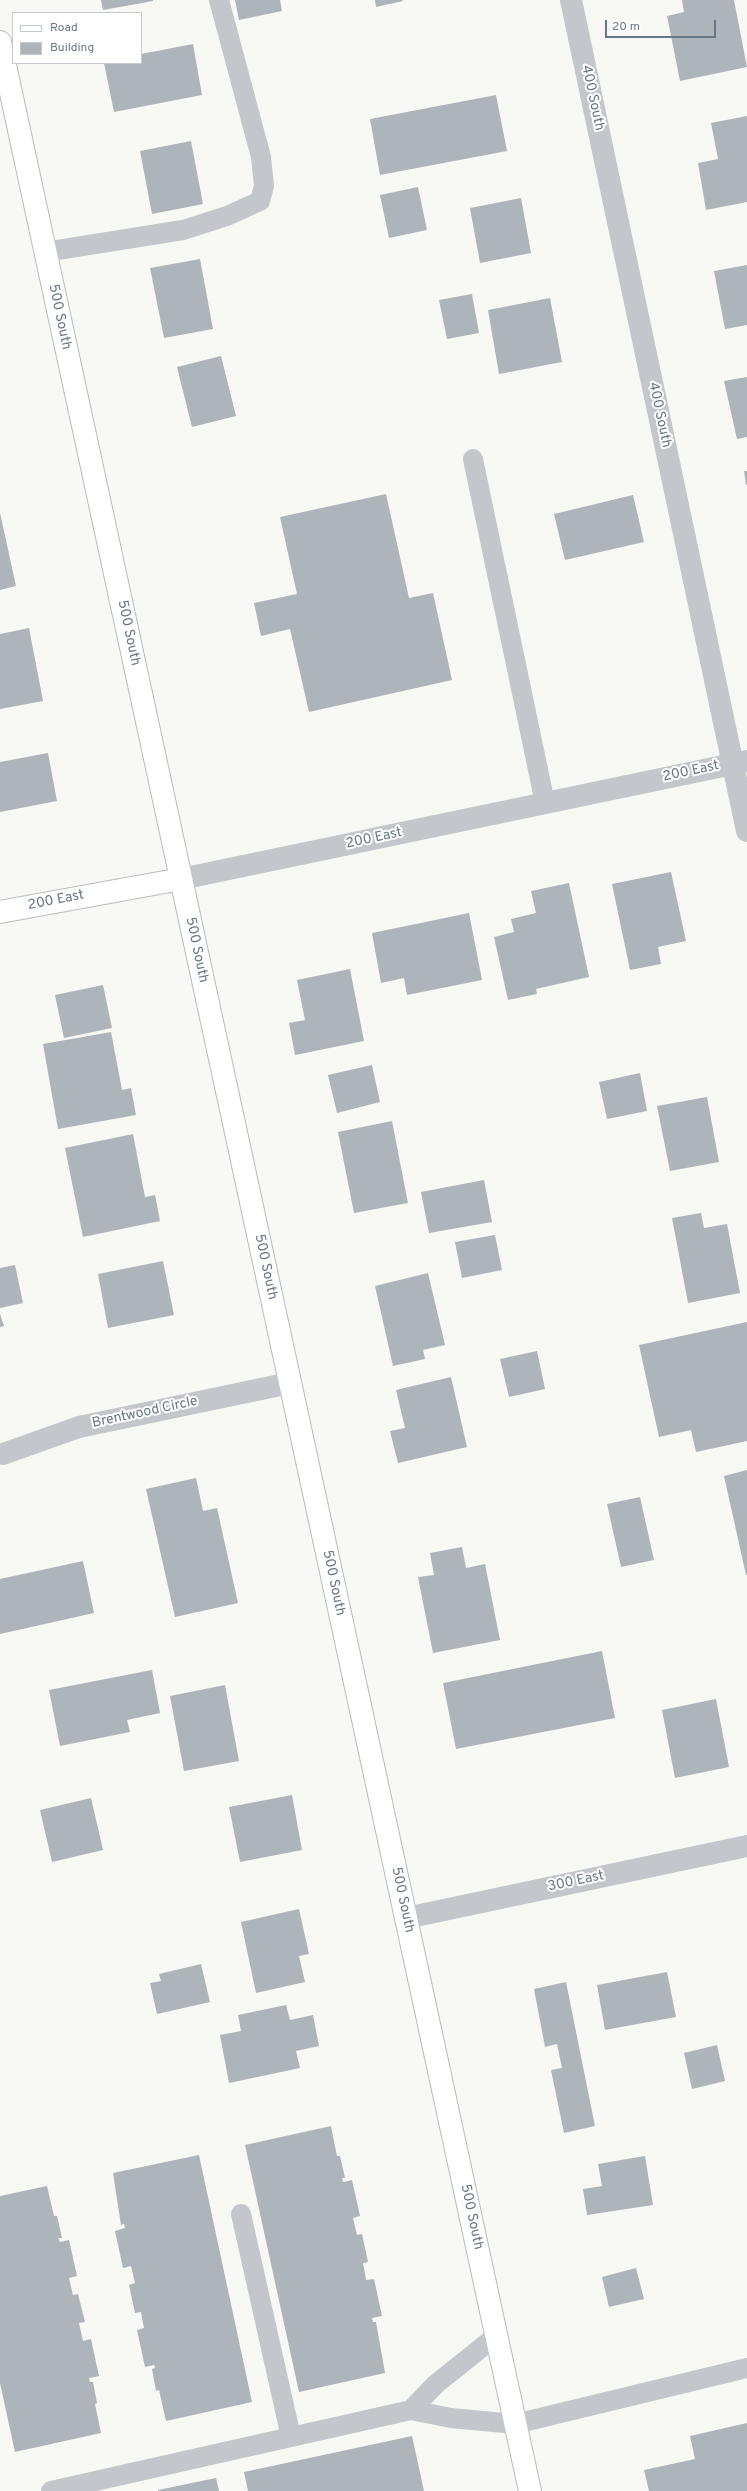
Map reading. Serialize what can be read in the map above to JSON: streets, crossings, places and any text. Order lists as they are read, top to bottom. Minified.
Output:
{"streets":{"main road":["500 South","200 East"],"street":["400 South","Brentwood Circle","300 East"]},"crossings":[["400 South","200 East"],["500 South","200 East"],["500 South","Brentwood Circle"],["500 South","300 East"]],"legend":["Road","Building"],"scale_bar":"20 m"}
